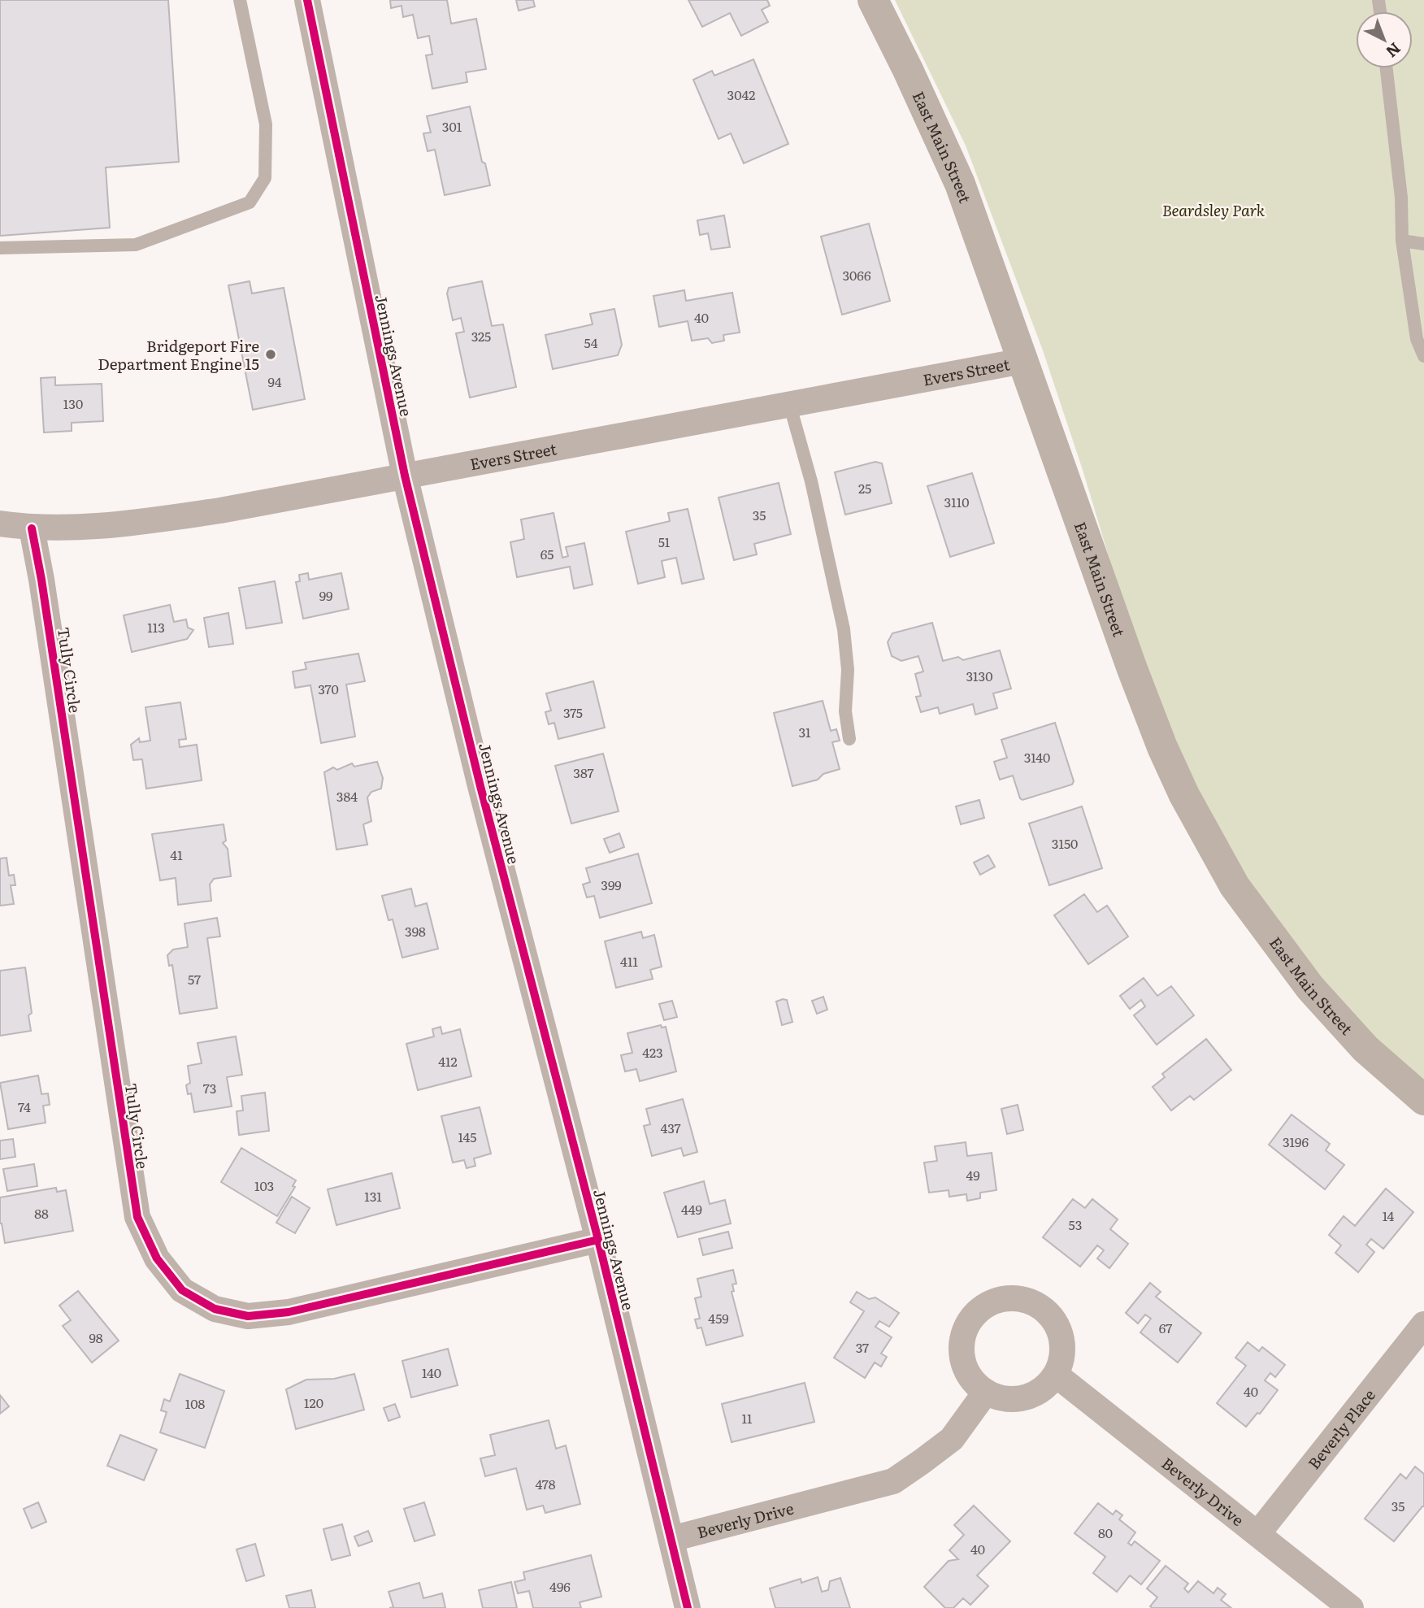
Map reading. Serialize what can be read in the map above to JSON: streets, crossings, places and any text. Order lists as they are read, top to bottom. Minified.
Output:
{"streets":{"main road":["East Main Street"],"street":["Jennings Avenue","Evers Street","Tully Circle","Beverly Place","Beverly Drive"]},"crossings":[["East Main Street","Evers Street"],["Jennings Avenue","Evers Street"],["Jennings Avenue","Tully Circle"],["Jennings Avenue","Beverly Drive"],["Evers Street","Tully Circle"],["Beverly Place","Beverly Drive"]],"parks":["Beardsley Park"],"places":["Bridgeport Fire Department Engine 15"],"house_numbers":["3042","301","3066","40","325","54","94","130","25","3110","35","51","65","99","113","3130","370","375","31","3140","387","384","3150","41","399","398","411","57","423","412","73","74","437","145","3196","49","103","131","449","88","14","53","459","67","98","37","140","40","120","108","11","478","35","80","40","496"],"north":"bottom right"}
